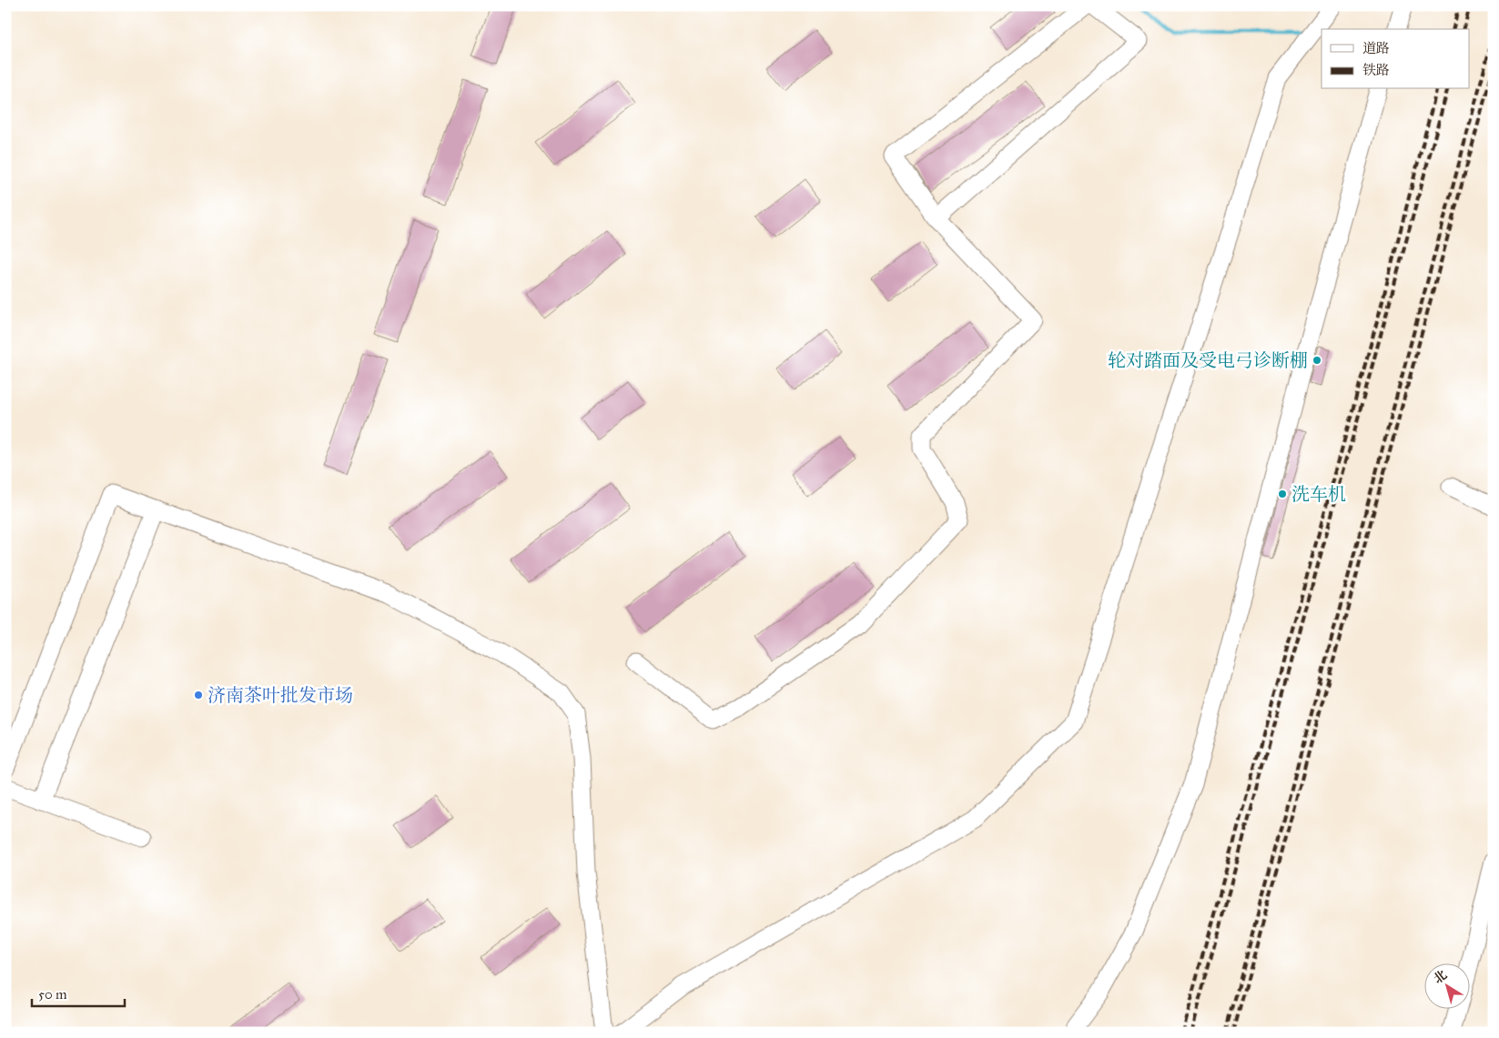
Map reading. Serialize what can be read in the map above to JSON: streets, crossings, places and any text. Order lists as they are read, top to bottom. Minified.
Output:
{"places":["轮对踏面及受电弓诊断棚","洗车机","济南茶叶批发市场"],"legend":["道路","铁路"],"scale_bar":"50 m","north":"top left"}
